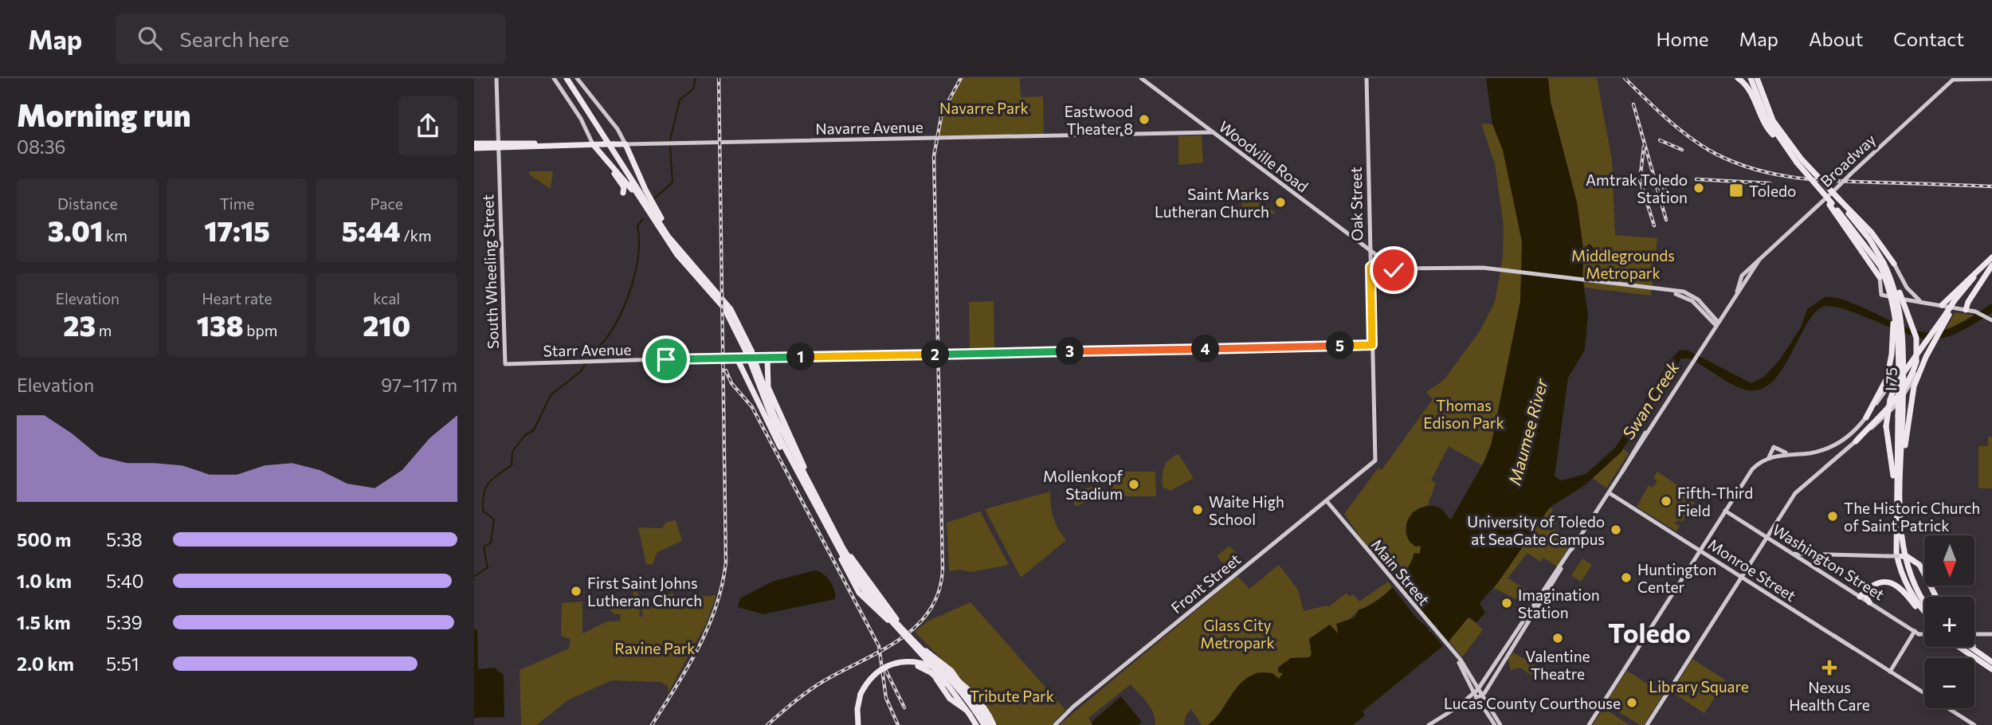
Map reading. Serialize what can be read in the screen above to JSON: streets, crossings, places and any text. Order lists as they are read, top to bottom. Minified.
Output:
{"streets":{"highway":["Navarre Avenue","I 75"],"main road":["Woodville Road","Broadway","Oak Street","South Wheeling Street","Starr Avenue","Washington Street","Monroe Street","Main Street","Front Street"]},"crossings":[["Navarre Avenue","Woodville Road"],["Navarre Avenue","South Wheeling Street"],["Woodville Road","Oak Street"],["Oak Street","Starr Avenue"],["Oak Street","Front Street"],["South Wheeling Street","Starr Avenue"],["Main Street","Front Street"]],"districts":["Toledo"],"water":["Swan Creek","Maumee River"],"parks":["Navarre Park","Middlegrounds Metropark","Thomas Edison Park","Glass City Metropark","Ravine Park","Library Square","Tribute Park"],"places":{"other":["Eastwood Theater 8","Amtrak Toledo Station","Saint Marks Lutheran Church","Mollenkopf Stadium","Fifth-Third Field","Waite High School","The Historic Church of Saint Patrick","University of Toledo at SeaGate Campus","Huntington Center","First Saint Johns Lutheran Church","Imagination Station","Valentine Theatre","Lucas County Courthouse"],"transit":["Toledo"],"health":["Nexus Health Care"]},"north":"bottom","page":{"header":"Map","search":"Search here","nav":["Home","Map","About","Contact"],"heading":["Morning run","08:36"],"stats":[["Distance","3.01 km"],["Time","17:15"],["Pace","5:44 /km"],["Elevation","23 m"],["Heart rate","138 bpm"],["kcal","210"]],"pins":["5","4","3","2","1"],"chart":["Elevation","97–117 m"],"list":[{"name":"500 m","note":"5:38"},{"name":"1.0 km","note":"5:40"},{"name":"1.5 km","note":"5:39"},{"name":"2.0 km","note":"5:51"}],"map_buttons":["+","−"]}}
